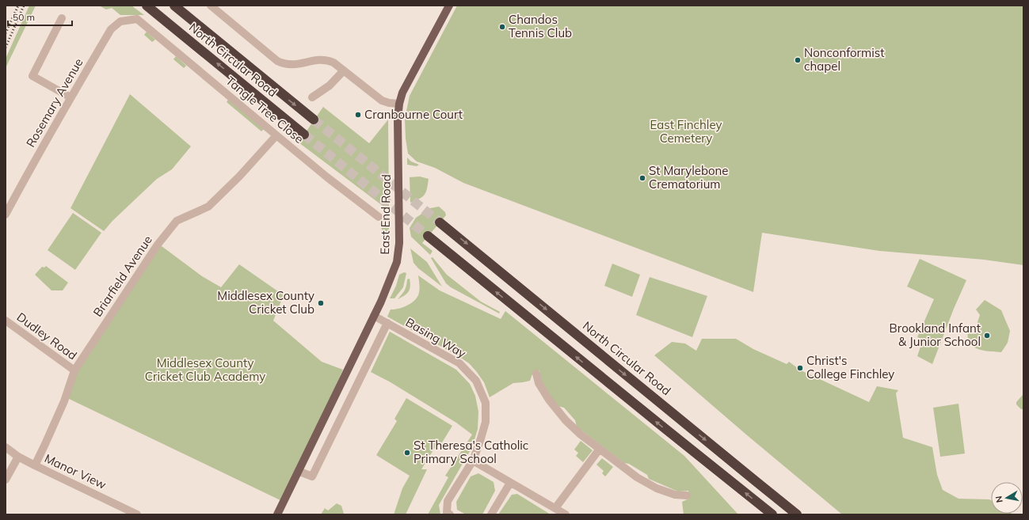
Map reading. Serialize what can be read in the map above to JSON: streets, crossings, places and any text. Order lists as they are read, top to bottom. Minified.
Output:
{"streets":{"highway":["North Circular Road"],"main road":["East End Road"],"street":["Rosemary Avenue","Tangle Tree Close","Briarfield Avenue","Dudley Road","Basing Way","Manor View"]},"crossings":[["Rosemary Avenue","Tangle Tree Close"],["Tangle Tree Close","Briarfield Avenue"],["East End Road","Basing Way"],["Briarfield Avenue","Dudley Road"],["Briarfield Avenue","Manor View"]],"parks":["East Finchley Cemetery","Middlesex County Cricket Club Academy"],"places":["Chandos Tennis Club","Nonconformist chapel","Cranbourne Court","St Marylebone Crematorium","Middlesex County Cricket Club","Brookland Infant & Junior School","Christ's College Finchley","St Theresa's Catholic Primary School"],"scale_bar":"50 m","north":"left"}
